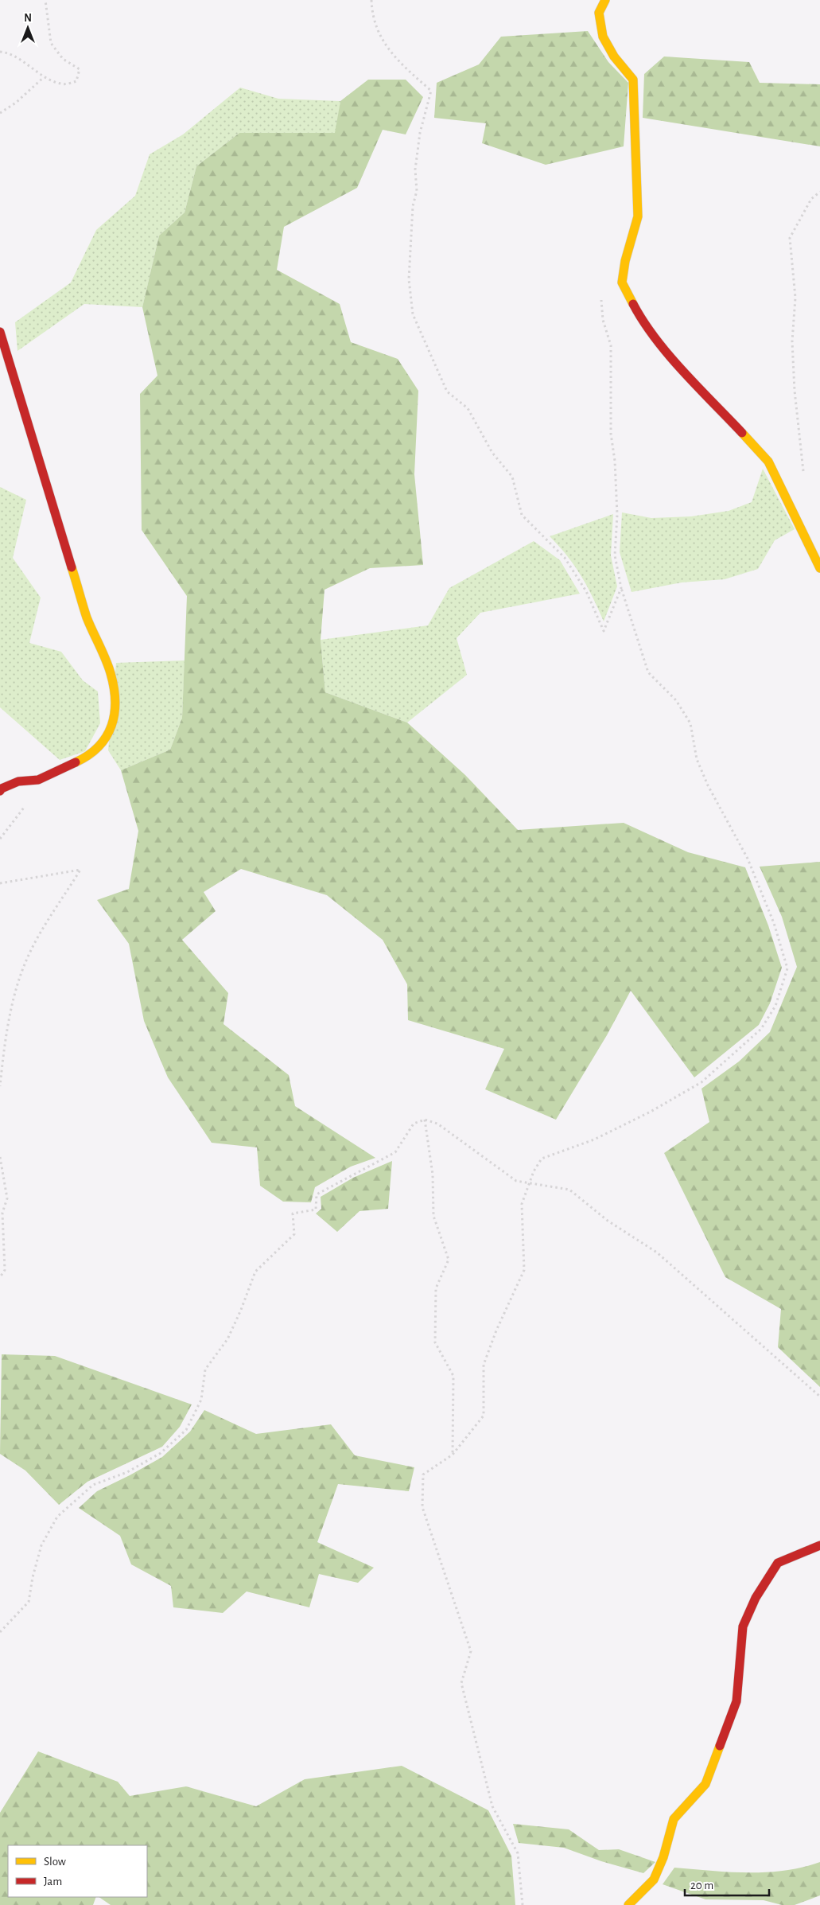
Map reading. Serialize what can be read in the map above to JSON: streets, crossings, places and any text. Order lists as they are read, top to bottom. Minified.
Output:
{"legend":["Slow","Jam"],"scale_bar":"20 m","north":"top"}
